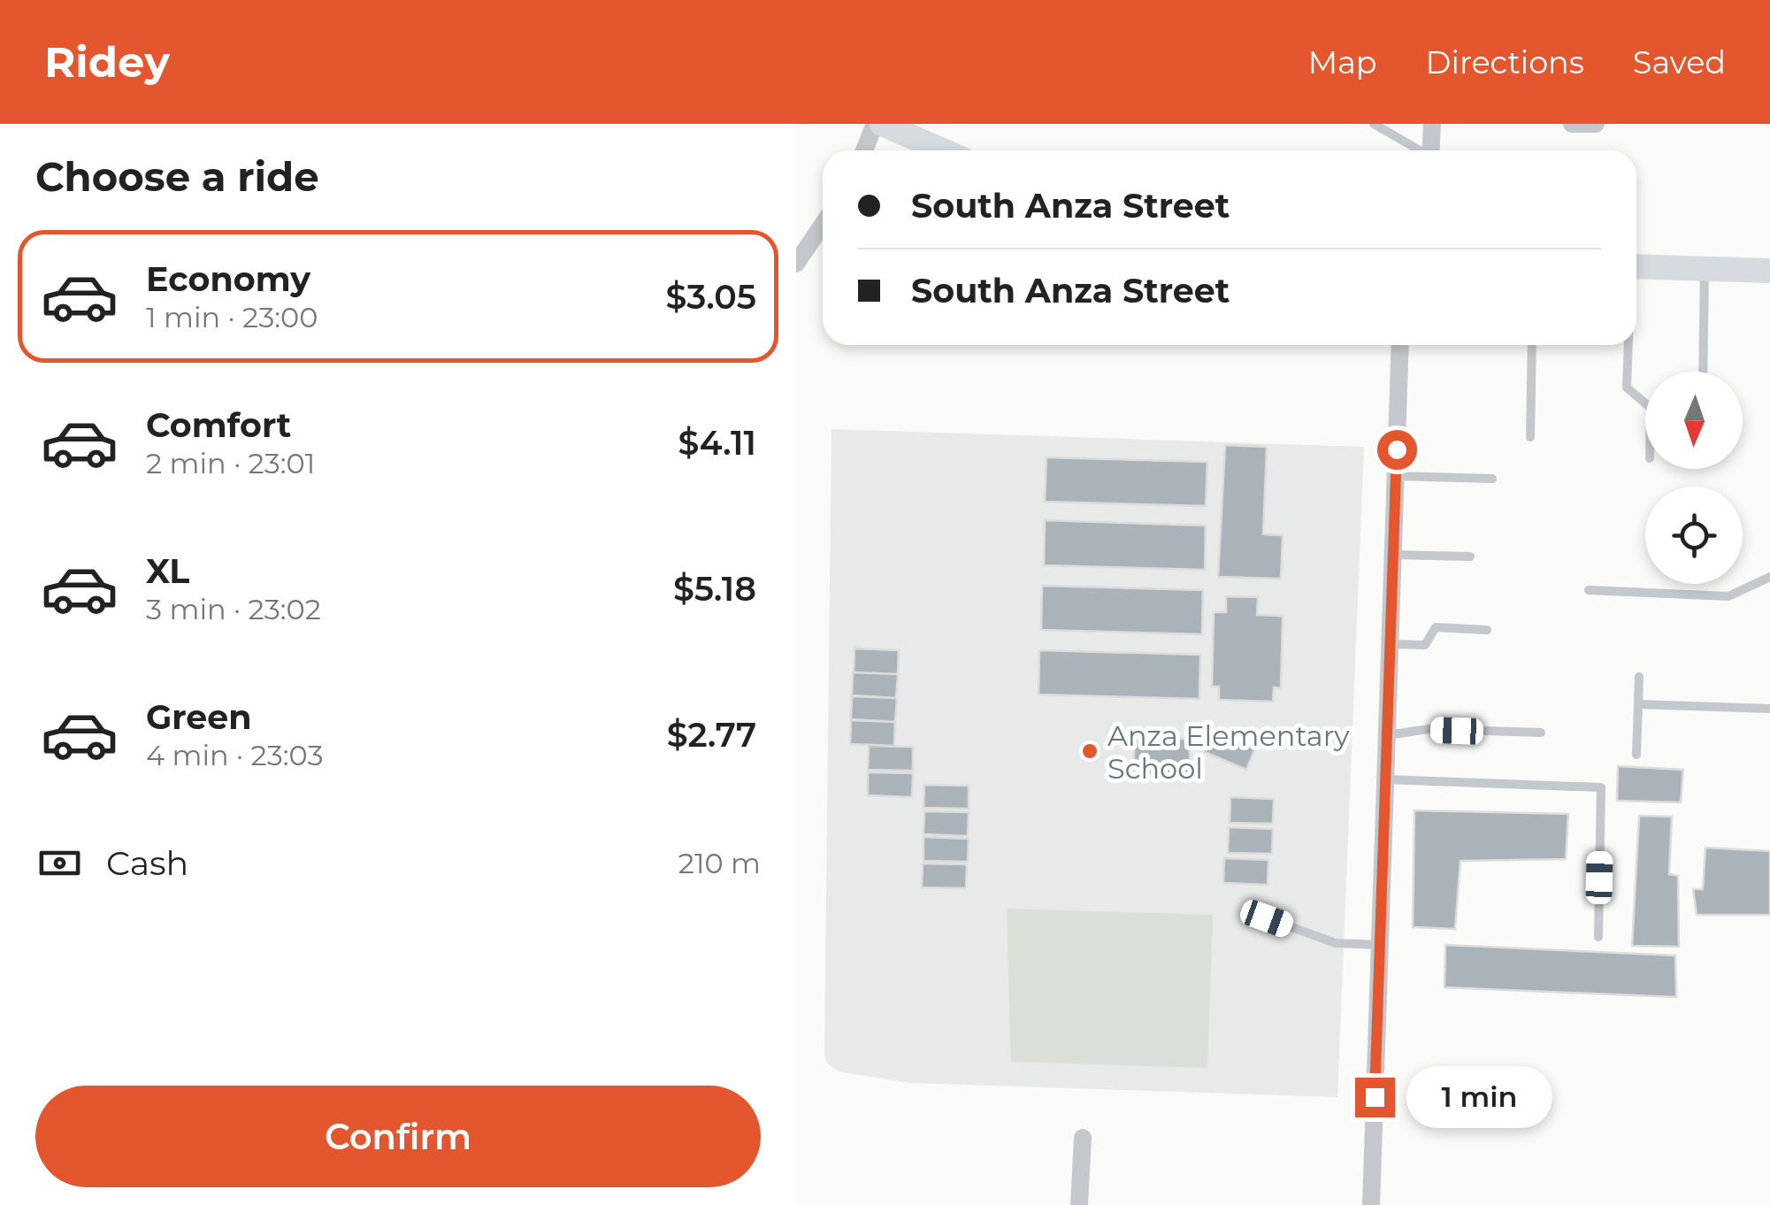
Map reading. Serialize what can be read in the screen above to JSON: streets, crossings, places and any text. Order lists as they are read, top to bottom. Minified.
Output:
{"places":["Anza Elementary School"],"north":"bottom","page":{"header":"Ridey","nav":["Map","Directions","Saved"],"heading":"Choose a ride","banner":["South Anza Street","South Anza Street"],"list":[{"name":"Economy","note":"1 min · 23:00","value":"$3.05"},{"name":"Comfort","note":"2 min · 23:01","value":"$4.11"},{"name":"XL","note":"3 min · 23:02","value":"$5.18"},{"name":"Green","note":"4 min · 23:03","value":"$2.77"}],"pay":["Cash","210 m"],"bubble":"1 min","buttons":"Confirm"}}
